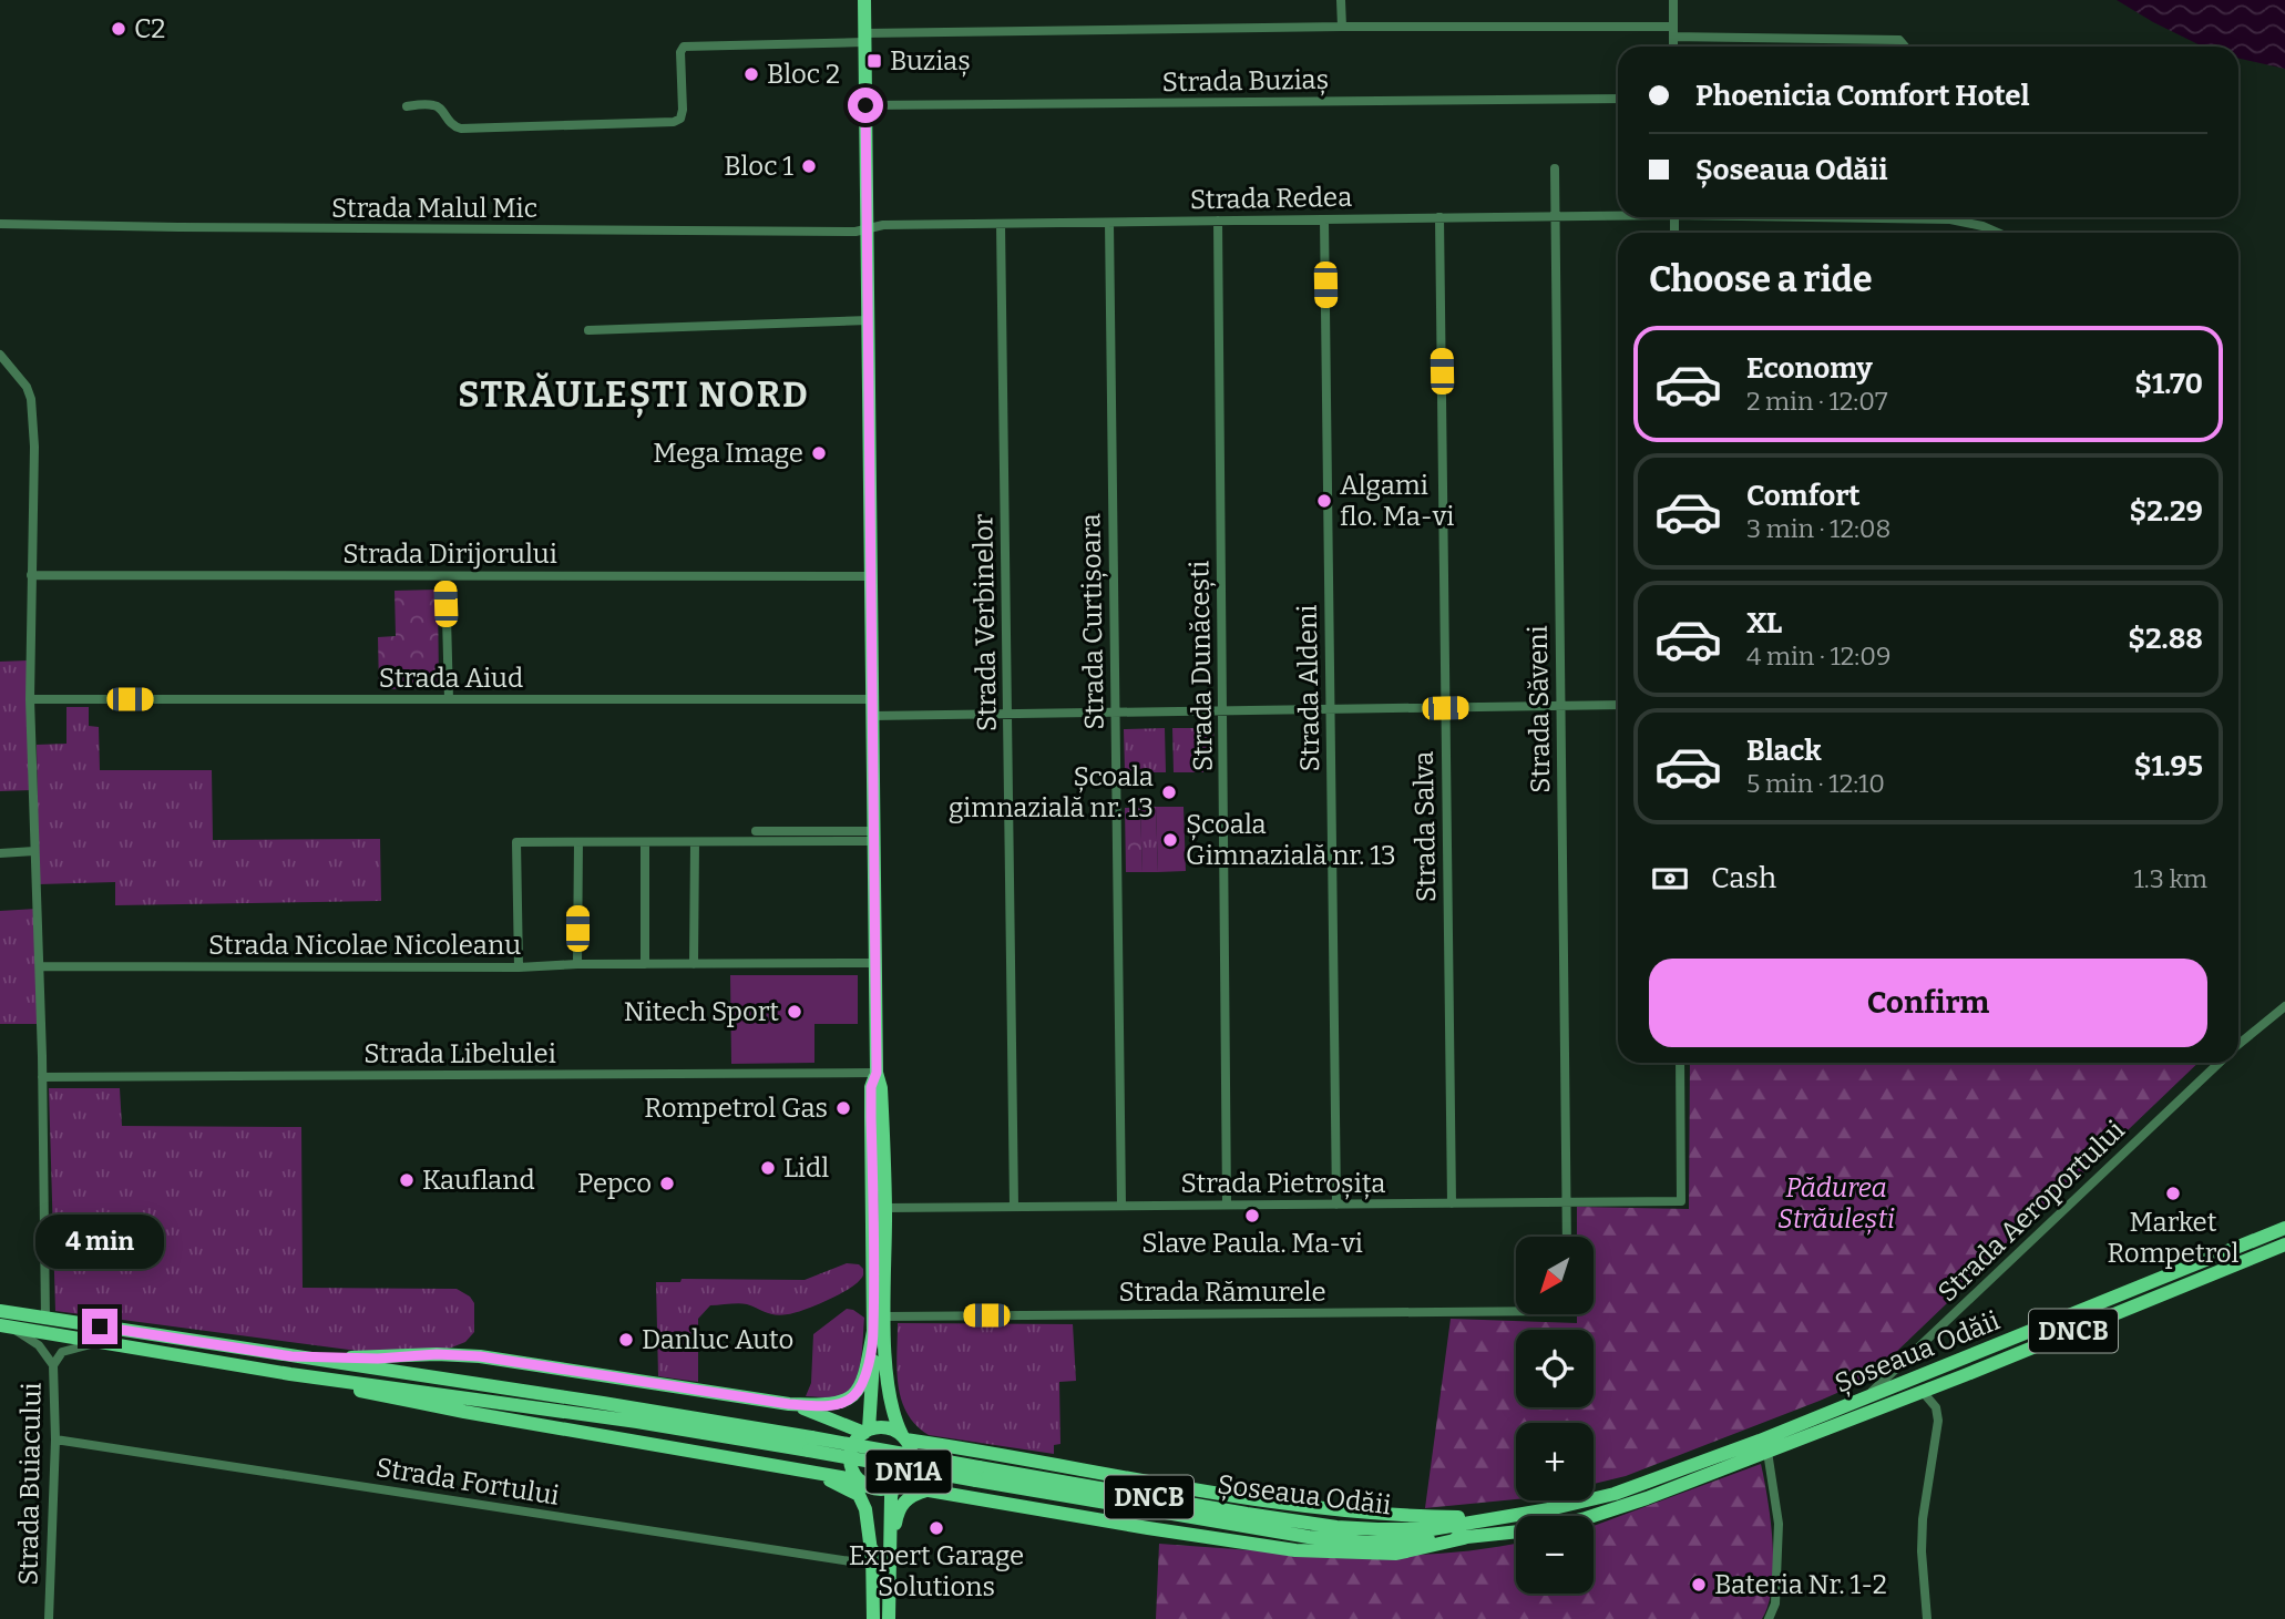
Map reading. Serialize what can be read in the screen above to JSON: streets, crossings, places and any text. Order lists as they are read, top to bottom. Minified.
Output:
{"streets":{"main road":["DNCB","Șoseaua Odăii","DN1A"],"street":["Strada Buziaș","Strada Redea","Strada Malul Mic","Strada Dirijorului","Strada Curtișoara","Strada Verbinelor","Strada Dunăcești","Strada Aiud","Strada Aldeni","Strada Săveni","Strada Salva","Strada Nicolae Nicoleanu","Strada Libelulei","Strada Pietroșița","Strada Aeroportului","Strada Rămurele","Strada Fortului","Strada Buiacului"]},"crossings":[["Strada Buziaș","DN1A"],["Strada Redea","Strada Malul Mic"],["Strada Redea","Strada Curtișoara"],["Strada Redea","Strada Verbinelor"],["Strada Redea","Strada Dunăcești"],["Strada Redea","Strada Aldeni"],["Strada Redea","Strada Săveni"],["Strada Redea","Strada Salva"],["Strada Redea","DN1A"],["Strada Malul Mic","DN1A"],["Strada Dirijorului","DN1A"],["Strada Curtișoara","Strada Pietroșița"],["Strada Verbinelor","Strada Pietroșița"],["Strada Dunăcești","Strada Pietroșița"],["Strada Aiud","DN1A"],["Strada Aldeni","Strada Pietroșița"],["Strada Săveni","Strada Pietroșița"],["Strada Salva","Strada Pietroșița"],["Strada Nicolae Nicoleanu","DN1A"],["Strada Libelulei","DN1A"],["Strada Pietroșița","DN1A"],["Strada Aeroportului","Șoseaua Odăii"],["Strada Rămurele","DN1A"],["Șoseaua Odăii","Strada Buiacului"],["DN1A","Strada Fortului"],["Strada Fortului","Strada Buiacului"]],"districts":["STRĂULEȘTI NORD"],"parks":["Pădurea Străulești"],"places":{"other":["C2","Bloc 2","Bloc 1","Mega Image","Algami flo. Ma-vi","Școala gimnazială nr. 13","Școala Gimnazială nr. 13","Nitech Sport","Rompetrol Gas","Lidl","Kaufland","Pepco","Market Rompetrol","Slave Paula. Ma-vi","Danluc Auto","Expert Garage Solutions","Bateria Nr. 1-2"],"transit":["Buziaș"]},"north":"bottom left","page":{"banner":["Phoenicia Comfort Hotel","Șoseaua Odăii"],"heading":"Choose a ride","list":[{"name":"Economy","note":"2 min · 12:07","value":"$1.70"},{"name":"Comfort","note":"3 min · 12:08","value":"$2.29"},{"name":"XL","note":"4 min · 12:09","value":"$2.88"},{"name":"Black","note":"5 min · 12:10","value":"$1.95"}],"pay":["Cash","1.3 km"],"buttons":"Confirm","bubble":"4 min","map_buttons":["+","−"]}}
